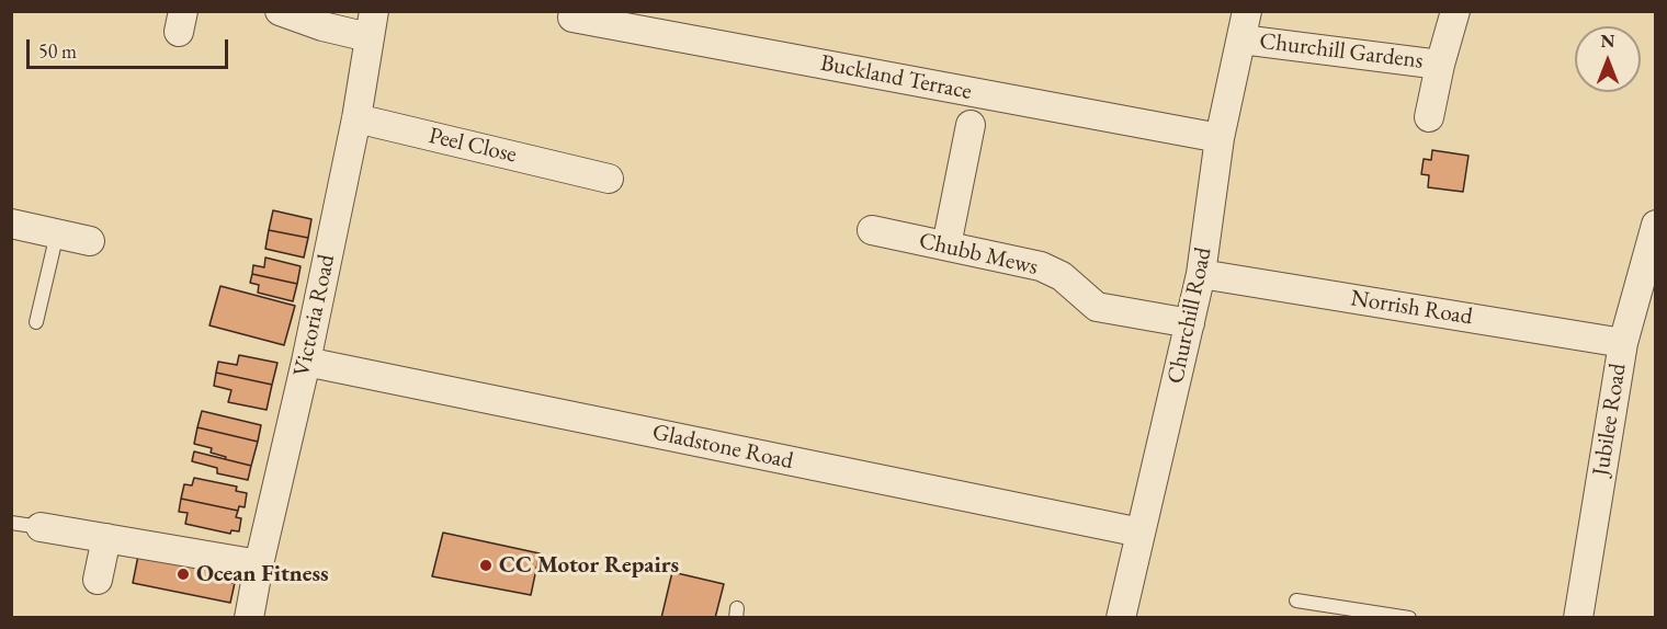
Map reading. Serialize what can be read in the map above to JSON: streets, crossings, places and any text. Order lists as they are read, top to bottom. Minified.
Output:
{"streets":{"street":["Churchill Gardens","Buckland Terrace","Peel Close","Chubb Mews","Norrish Road","Victoria Road","Churchill Road","Jubilee Road","Gladstone Road"]},"crossings":[["Churchill Gardens","Churchill Road"],["Buckland Terrace","Churchill Road"],["Peel Close","Victoria Road"],["Chubb Mews","Churchill Road"],["Norrish Road","Churchill Road"],["Norrish Road","Jubilee Road"],["Victoria Road","Gladstone Road"],["Churchill Road","Gladstone Road"]],"places":["CC Motor Repairs","Ocean Fitness"],"scale_bar":"50 m","north":"top"}
